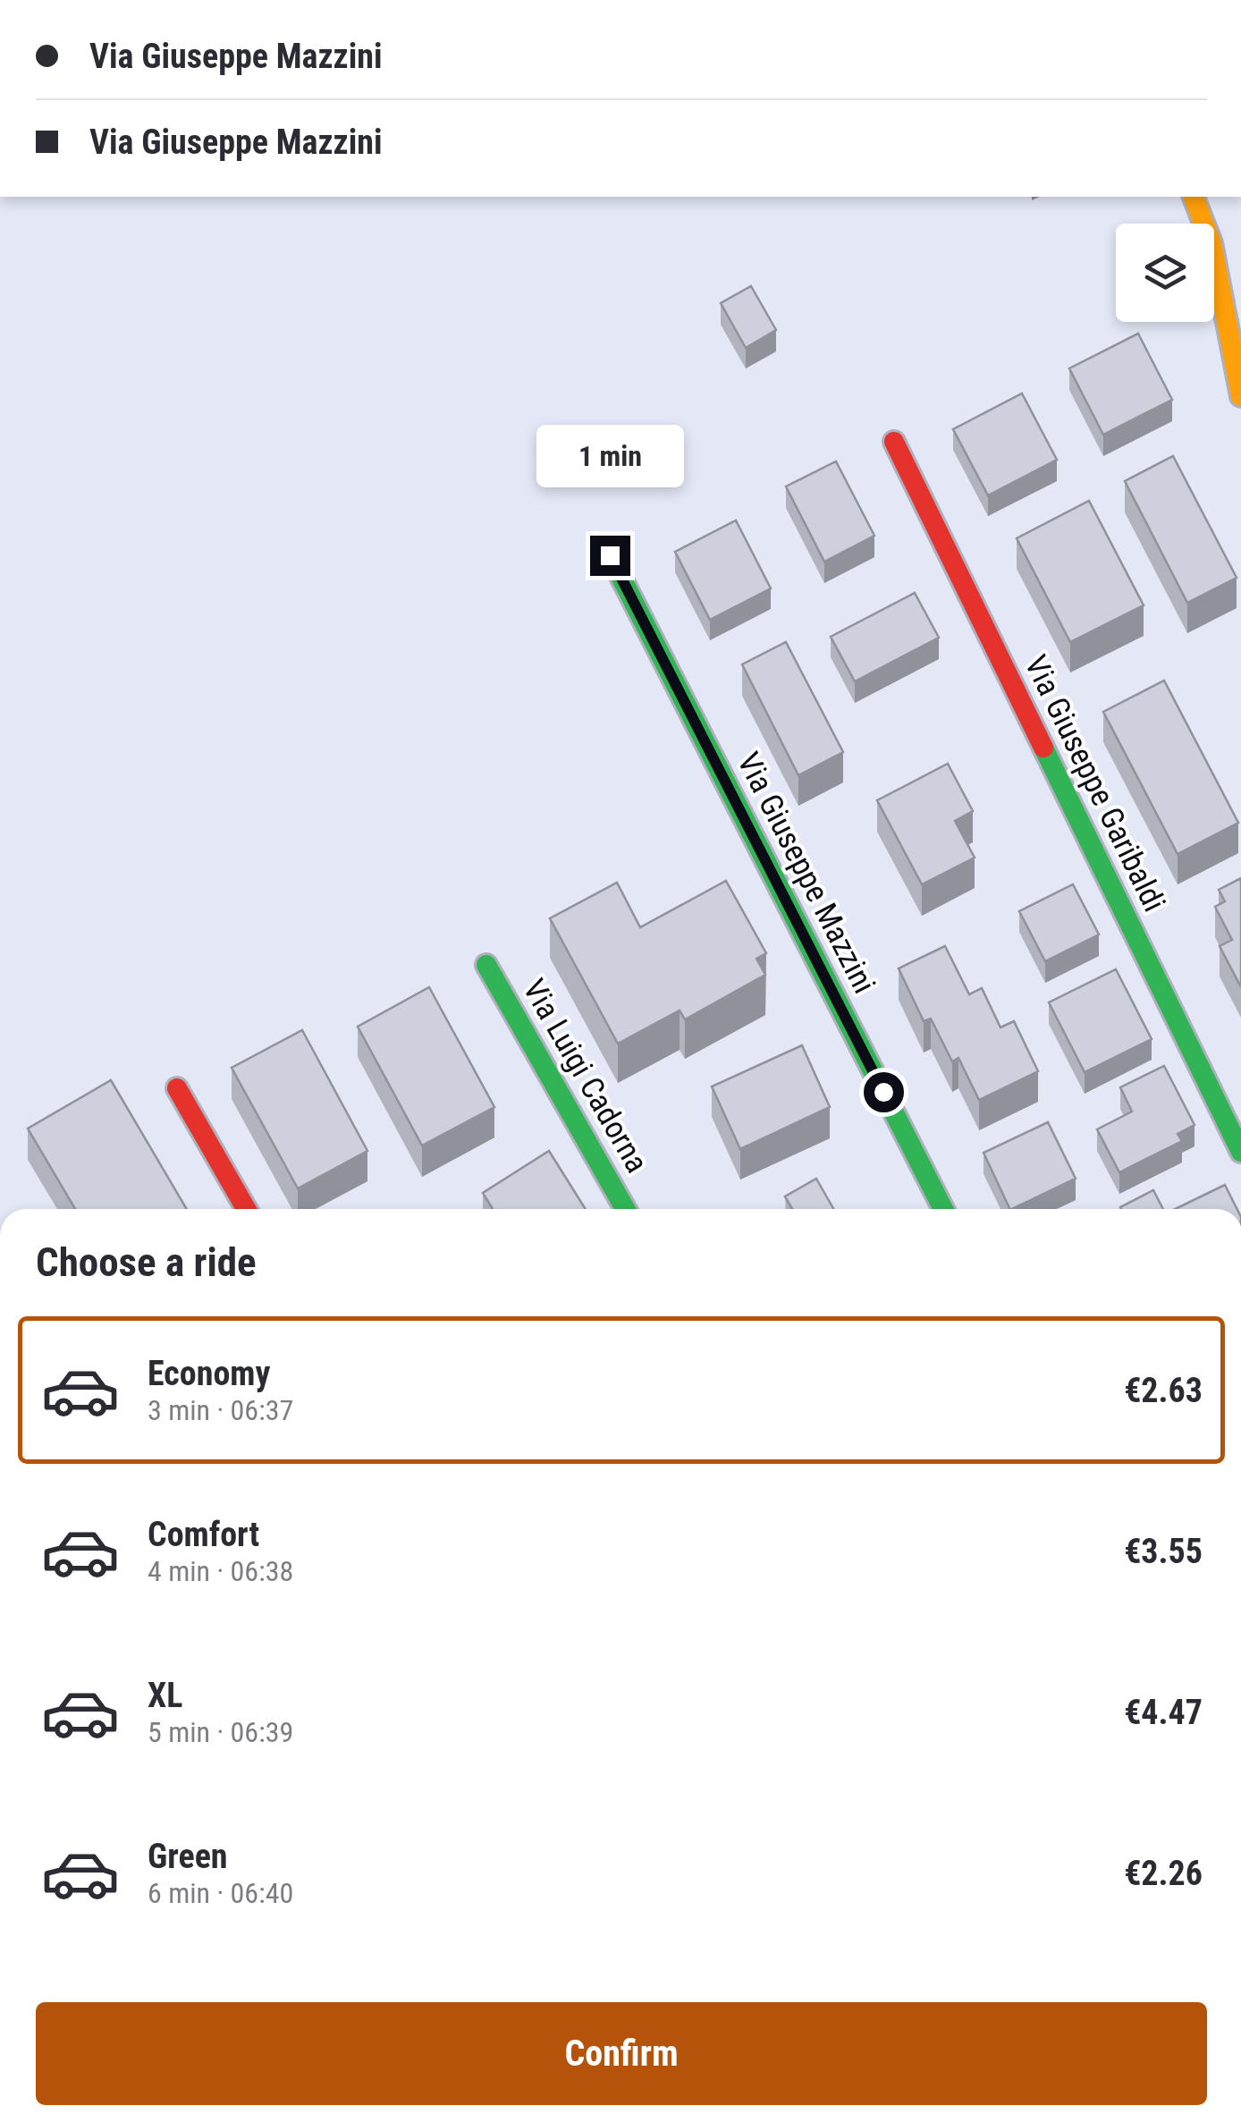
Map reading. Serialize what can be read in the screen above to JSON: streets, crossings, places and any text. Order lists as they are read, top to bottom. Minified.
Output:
{"streets":{"street":["Via Giuseppe Garibaldi","Via Giuseppe Mazzini","Via Luigi Cadorna"]},"page":{"banner":["Via Giuseppe Mazzini","Via Giuseppe Mazzini"],"bubble":"1 min","heading":"Choose a ride","list":[{"name":"Economy","note":"3 min · 06:37","value":"€2.63"},{"name":"Comfort","note":"4 min · 06:38","value":"€3.55"},{"name":"XL","note":"5 min · 06:39","value":"€4.47"},{"name":"Green","note":"6 min · 06:40","value":"€2.26"}],"buttons":"Confirm"}}
